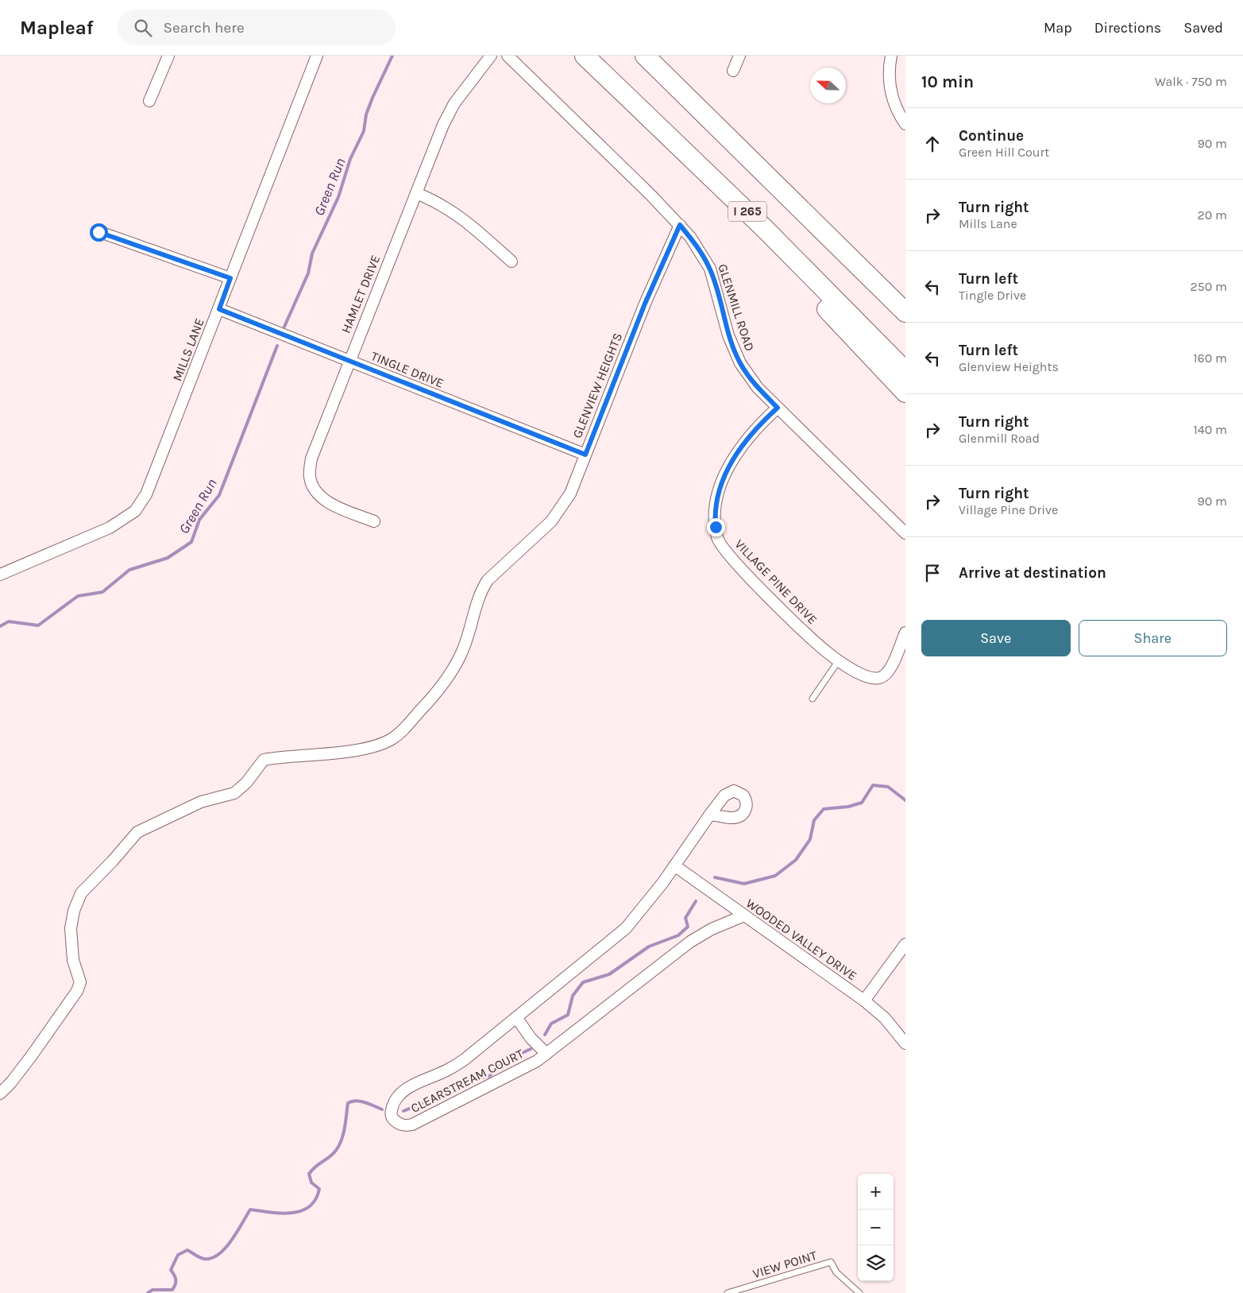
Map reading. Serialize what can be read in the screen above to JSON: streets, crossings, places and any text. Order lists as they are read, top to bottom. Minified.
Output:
{"streets":{"highway":["I 265"],"street":["HAMLET DRIVE","GLENMILL ROAD","MILLS LANE","TINGLE DRIVE","GLENVIEW HEIGHTS","VILLAGE PINE DRIVE","WOODED VALLEY DRIVE","CLEARSTREAM COURT"],"lane":["VIEW POINT"]},"crossings":[["HAMLET DRIVE","TINGLE DRIVE"],["GLENMILL ROAD","GLENVIEW HEIGHTS"],["GLENMILL ROAD","VILLAGE PINE DRIVE"],["MILLS LANE","TINGLE DRIVE"],["TINGLE DRIVE","GLENVIEW HEIGHTS"],["WOODED VALLEY DRIVE","CLEARSTREAM COURT"]],"water":["Green Run"],"north":"left","page":{"header":"Mapleaf","search":"Search here","nav":["Map","Directions","Saved"],"heading":["10 min","Walk · 750 m"],"list":[["Continue","Green Hill Court","90 m"],["Turn right","Mills Lane","20 m"],["Turn left","Tingle Drive","250 m"],["Turn left","Glenview Heights","160 m"],["Turn right","Glenmill Road","140 m"],["Turn right","Village Pine Drive","90 m"],"Arrive at destination"],"buttons":["Save","Share"],"map_buttons":["+","−"]}}
